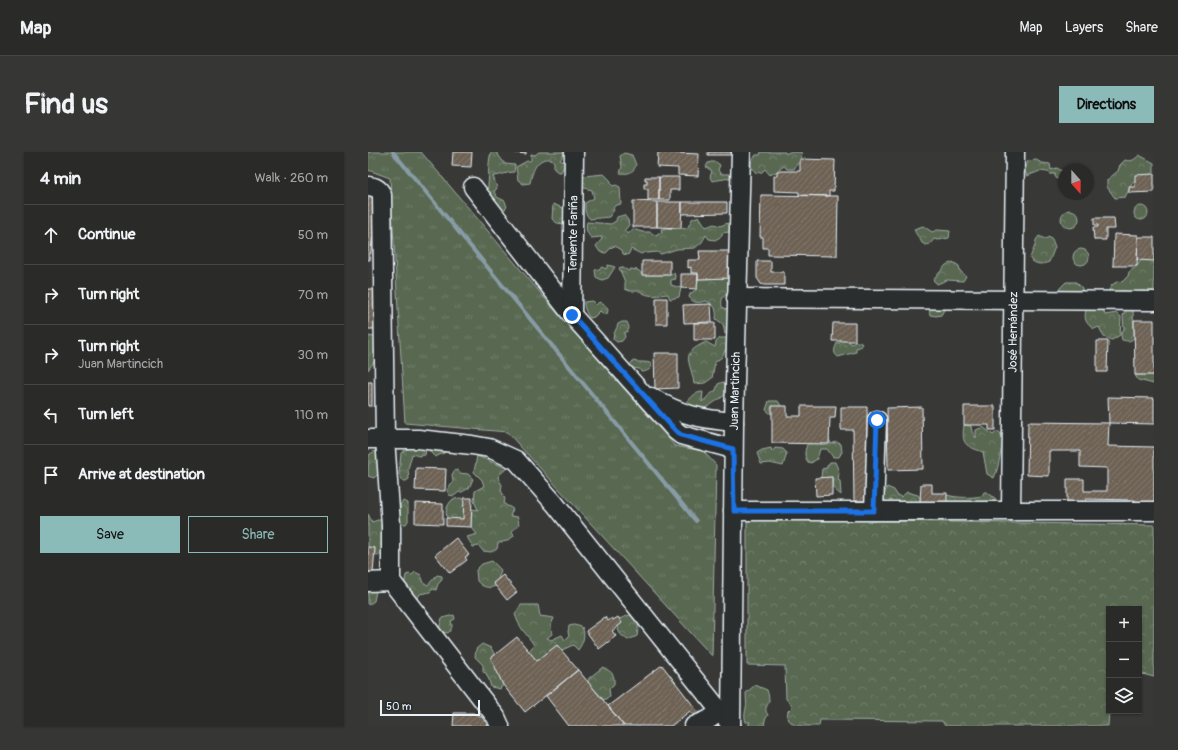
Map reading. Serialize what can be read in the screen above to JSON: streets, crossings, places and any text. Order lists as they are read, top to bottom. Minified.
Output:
{"streets":{"street":["Teniente Fariña","José Hernández","Juan Martincich"]},"scale_bar":"50 m","north":"bottom","page":{"header":"Map","nav":["Map","Layers","Share"],"buttons":["Directions",["Save","Share"]],"title":"Find us","heading":["4 min","Walk · 260 m"],"list":[["Continue","50 m"],["Turn right","70 m"],["Turn right","Juan Martincich","30 m"],["Turn left","110 m"],"Arrive at destination"],"map_buttons":["+","−"],"scale":"50 m"}}
